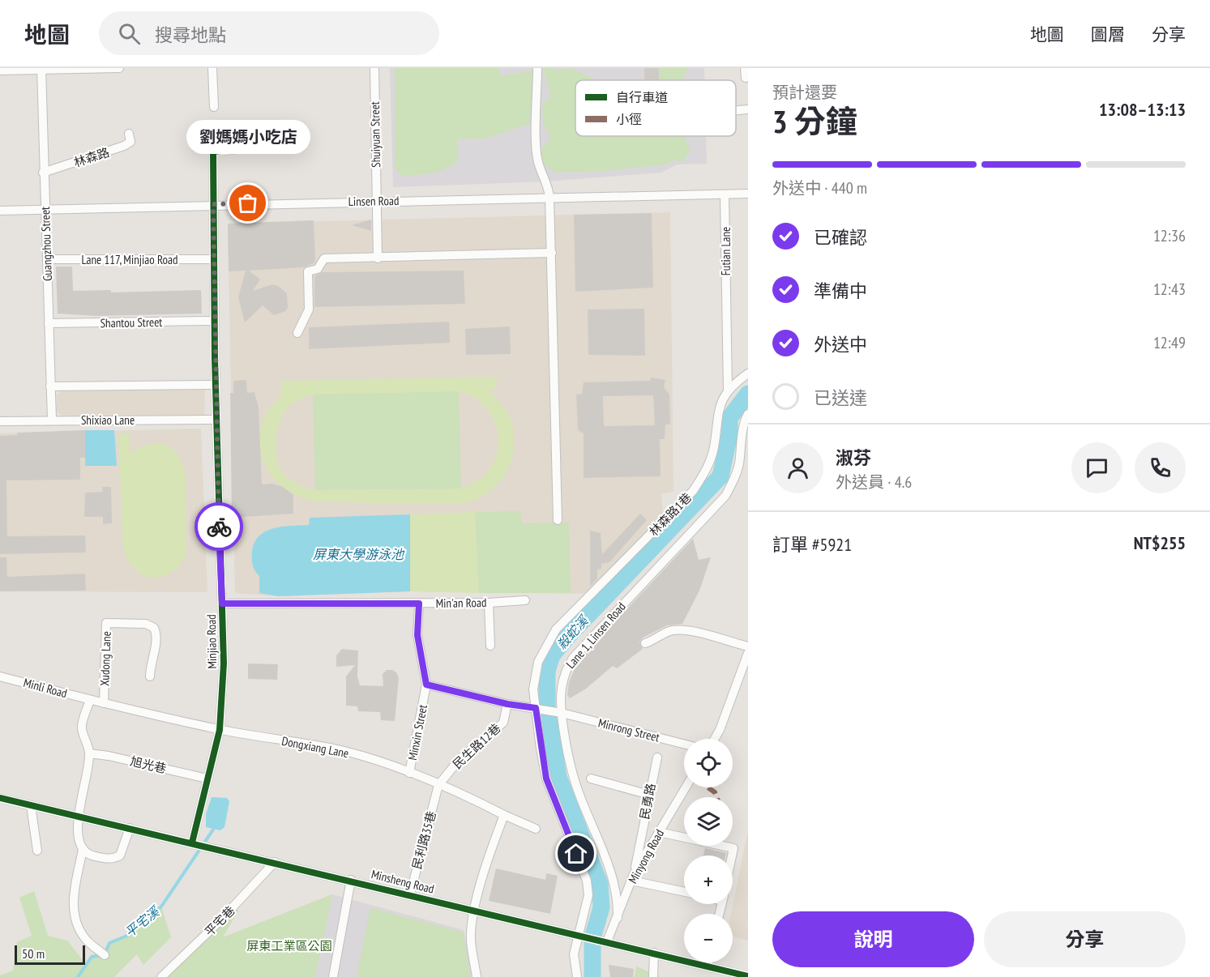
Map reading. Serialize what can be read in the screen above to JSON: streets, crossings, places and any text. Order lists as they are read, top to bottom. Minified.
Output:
{"streets":{"street":["Shuiyuan Street","林森路","Linsen Road","Guangzhou Street","Futian Lane","Lane 117, Minjiao Road","Shantou Street","Shixiao Lane","林森路1巷","Min'an Road","Lane 1, Linsen Road","Minjiao Road","Xudong Lane","Minli Road","Minrong Street","Minxin Street","民生路12巷","Dongxiang Lane","旭光巷","民勇路","民利路35巷","Minyong Road","Minsheng Road","平宅巷"]},"crossings":[["Shuiyuan Street","Linsen Road"],["林森路","Guangzhou Street"],["Linsen Road","Guangzhou Street"],["Linsen Road","Futian Lane"],["Linsen Road","Minjiao Road"],["Guangzhou Street","Lane 117, Minjiao Road"],["Guangzhou Street","Shantou Street"],["Guangzhou Street","Shixiao Lane"],["Futian Lane","林森路1巷"],["Lane 117, Minjiao Road","Minjiao Road"],["Shantou Street","Minjiao Road"],["Shixiao Lane","Minjiao Road"],["林森路1巷","Minrong Street"],["Min'an Road","Minjiao Road"],["Min'an Road","Minxin Street"],["Lane 1, Linsen Road","Minrong Street"],["Lane 1, Linsen Road","Minyong Road"],["Minjiao Road","Xudong Lane"],["Minjiao Road","Dongxiang Lane"],["Minjiao Road","旭光巷"],["Minjiao Road","Minsheng Road"],["Xudong Lane","Minli Road"],["Xudong Lane","Dongxiang Lane"],["Minxin Street","民生路12巷"],["Minxin Street","Dongxiang Lane"],["Minxin Street","民利路35巷"],["民生路12巷","民利路35巷"],["民勇路","Minyong Road"],["民利路35巷","Minsheng Road"],["Minyong Road","Minsheng Road"],["Minsheng Road","平宅巷"]],"water":["屏東大學游泳池","殺蛇溪","平宅溪"],"parks":["屏東工業區公園"],"places":["劉媽媽小吃店"],"legend":["自行車道","小徑"],"scale_bar":"50 m","page":{"header":"地圖","search":"搜尋地點","nav":["地圖","圖層","分享"],"heading":["3 分鐘","預計還要","13:08–13:13"],"panel":["淑芬","外送員 · 4.6","訂單 #5921","NT$255"],"bubble":"劉媽媽小吃店","bar":"外送中 · 440 m","list":[["已確認","12:36"],["準備中","12:43"],["外送中","12:49"],"已送達"],"map_buttons":["+","−"],"buttons":["說明","分享"],"scale":"50 m"}}
